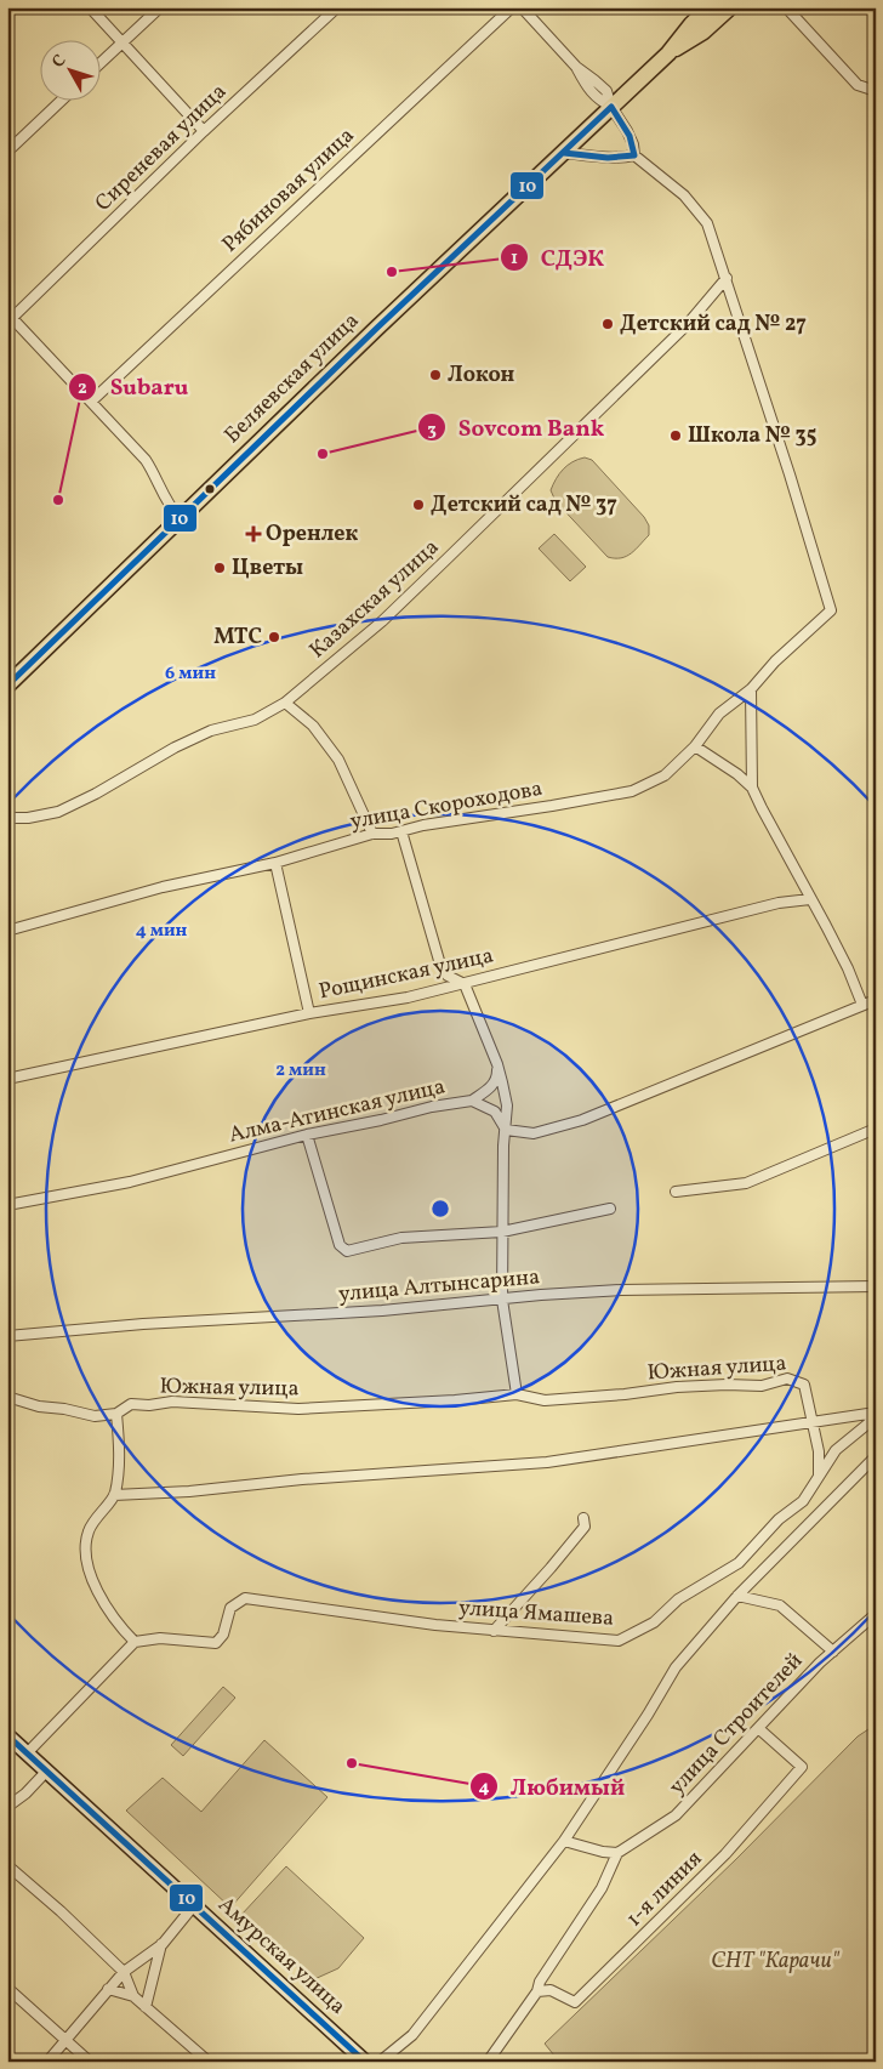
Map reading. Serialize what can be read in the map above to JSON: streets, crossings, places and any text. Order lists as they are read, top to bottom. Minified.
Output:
{"streets":{"main road":["Беляевская улица"],"street":["Сиреневая улица","Рябиновая улица","Казахская улица","улица Скороходова","Рощинская улица","Алма-Атинская улица","улица Алтынсарина","Южная улица","улица Ямашева","улица Строителей","1-я линия","Амурская улица"]},"crossings":[["Казахская улица","улица Скороходова"],["улица Строителей","1-я линия"]],"parks":["СНТ \"Карачи\""],"places":{"other":["СДЭК","Детский сад № 27","Локон","Школа № 35","Sovcom Bank","Subaru","Детский сад № 37","Цветы","МТС","Любимый"],"health":["Оренлек"]},"lines":["transit line 10"],"north":"top left","rings":["6 мин","4 мин","2 мин"]}
